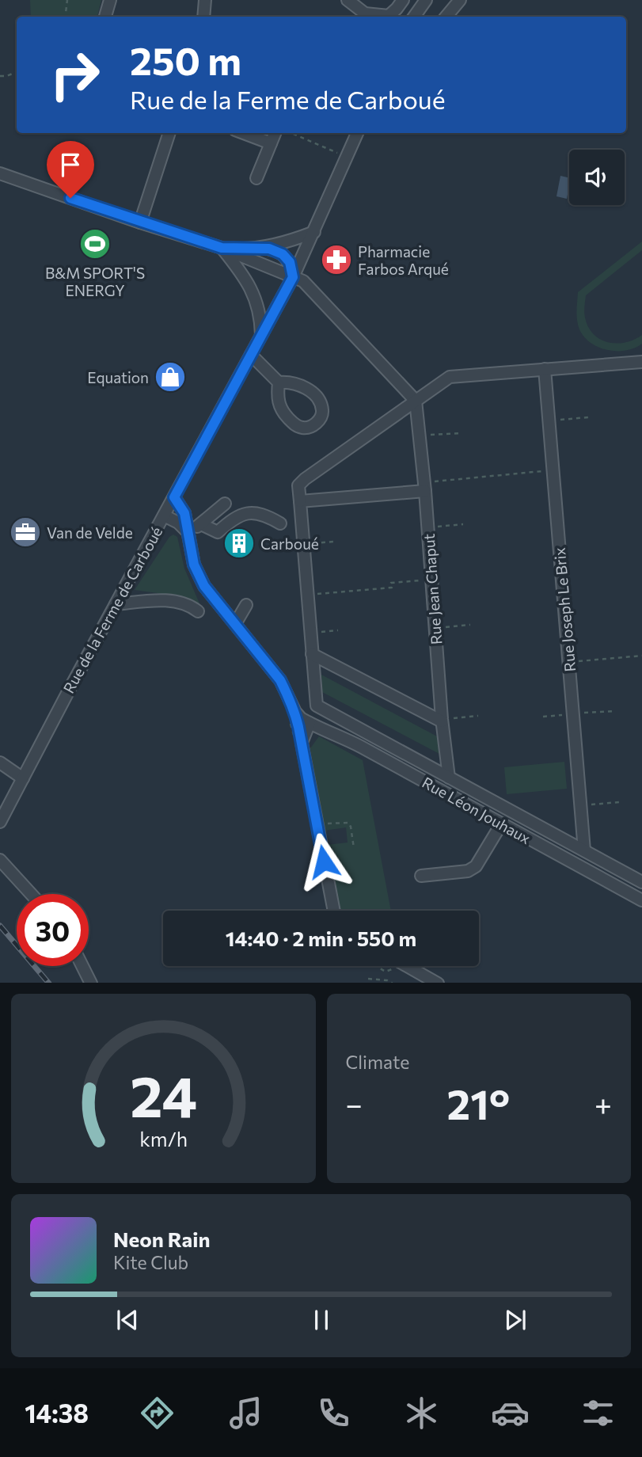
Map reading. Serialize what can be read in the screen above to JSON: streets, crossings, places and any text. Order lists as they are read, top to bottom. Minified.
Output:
{"streets":{"street":["Rue Jean Chaput","Rue de la Ferme de Carboué","Rue Joseph Le Brix","Rue Léon Jouhaux"]},"places":{"sports":["B&M SPORT'S ENERGY"],"pharmacy":["Pharmacie Farbos Arqué"],"shop":["Equation"],"office":["Van de Velde"],"building":["Carboué"]},"page":{"turn":["250 m","Rue de la Ferme de Carboué"],"limit":"30","trip":"14:40 · 2 min · 550 m","tile":"Climate","heat":["−","21°","+"],"song":["Neon Rain","Kite Club"],"tabs":"14:38","gauge":["24","km/h"]}}
